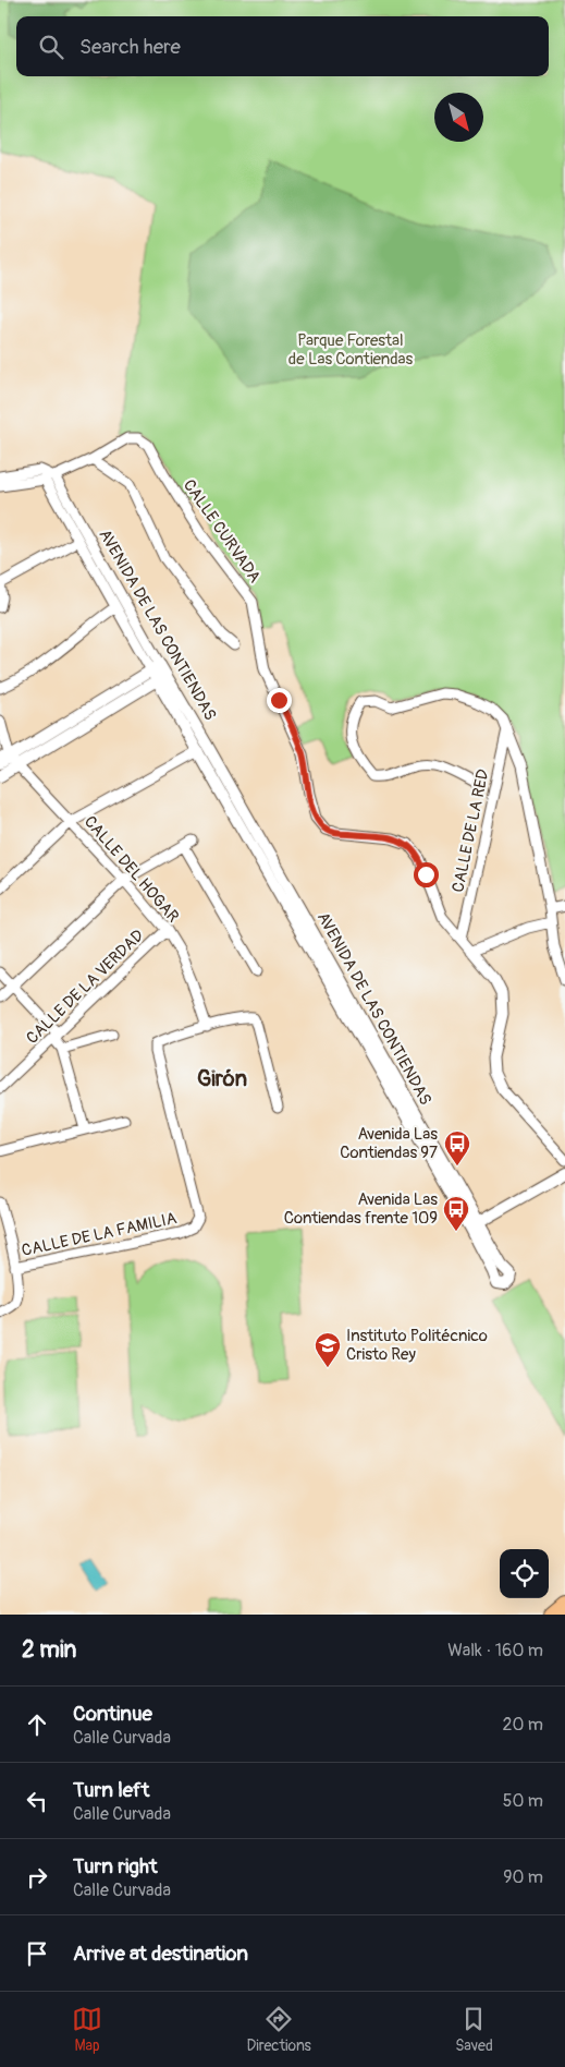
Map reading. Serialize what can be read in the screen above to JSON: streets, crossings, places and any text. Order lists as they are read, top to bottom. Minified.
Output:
{"streets":{"street":["CALLE CURVADA","AVENIDA DE LAS CONTIENDAS","CALLE DE LA RED","CALLE DEL HOGAR","CALLE DE LA VERDAD","CALLE DE LA FAMILIA"]},"crossings":[["CALLE CURVADA","AVENIDA DE LAS CONTIENDAS"],["CALLE CURVADA","CALLE DE LA RED"],["CALLE DEL HOGAR","CALLE DE LA VERDAD"],["CALLE DEL HOGAR","CALLE DE LA FAMILIA"]],"districts":["Girón"],"parks":["Parque Forestal de Las Contiendas"],"places":{"bus stop":["Avenida Las Contiendas 97","Avenida Las Contiendas frente 109"],"school or university":["Instituto Politécnico Cristo Rey"]},"north":"bottom right","page":{"search":"Search here","heading":["2 min","Walk · 160 m"],"list":[["Continue","Calle Curvada","20 m"],["Turn left","Calle Curvada","50 m"],["Turn right","Calle Curvada","90 m"],"Arrive at destination"],"nav":["Map","Directions","Saved"]}}
